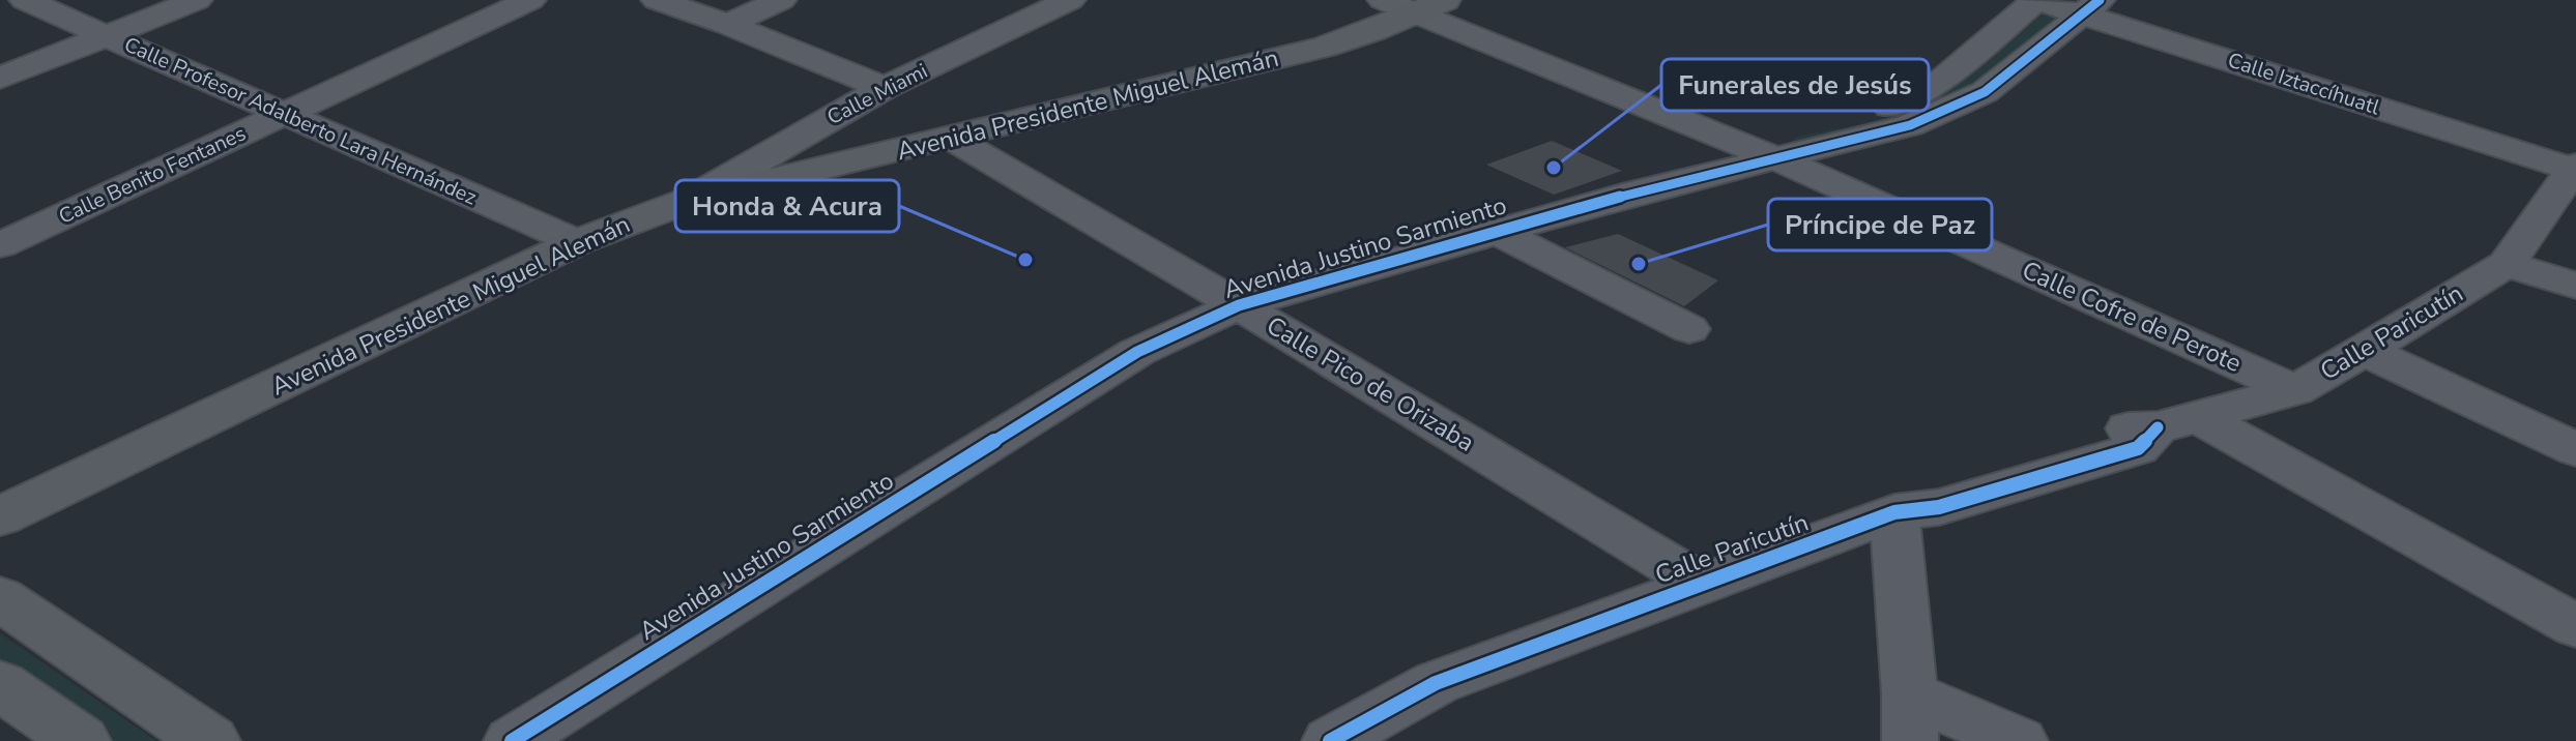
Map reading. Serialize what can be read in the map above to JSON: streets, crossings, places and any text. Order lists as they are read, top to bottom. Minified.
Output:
{"streets":{"main road":["Avenida Presidente Miguel Alemán"],"street":["Calle Iztaccíhuatl","Calle Miami","Calle Profesor Adalberto Lara Hernández","Calle Benito Fentanes","Avenida Justino Sarmiento","Calle Cofre de Perote","Calle Paricutín","Calle Pico de Orizaba"]},"crossings":[["Calle Iztaccíhuatl","Avenida Justino Sarmiento"],["Calle Iztaccíhuatl","Calle Paricutín"],["Calle Miami","Avenida Presidente Miguel Alemán"],["Avenida Presidente Miguel Alemán","Calle Profesor Adalberto Lara Hernández"],["Avenida Presidente Miguel Alemán","Calle Cofre de Perote"],["Avenida Presidente Miguel Alemán","Calle Pico de Orizaba"],["Calle Profesor Adalberto Lara Hernández","Calle Benito Fentanes"],["Avenida Justino Sarmiento","Calle Cofre de Perote"],["Avenida Justino Sarmiento","Calle Pico de Orizaba"],["Calle Cofre de Perote","Calle Paricutín"],["Calle Paricutín","Calle Pico de Orizaba"]],"places":["Funerales de Jesús","Honda & Acura","Príncipe de Paz"]}
